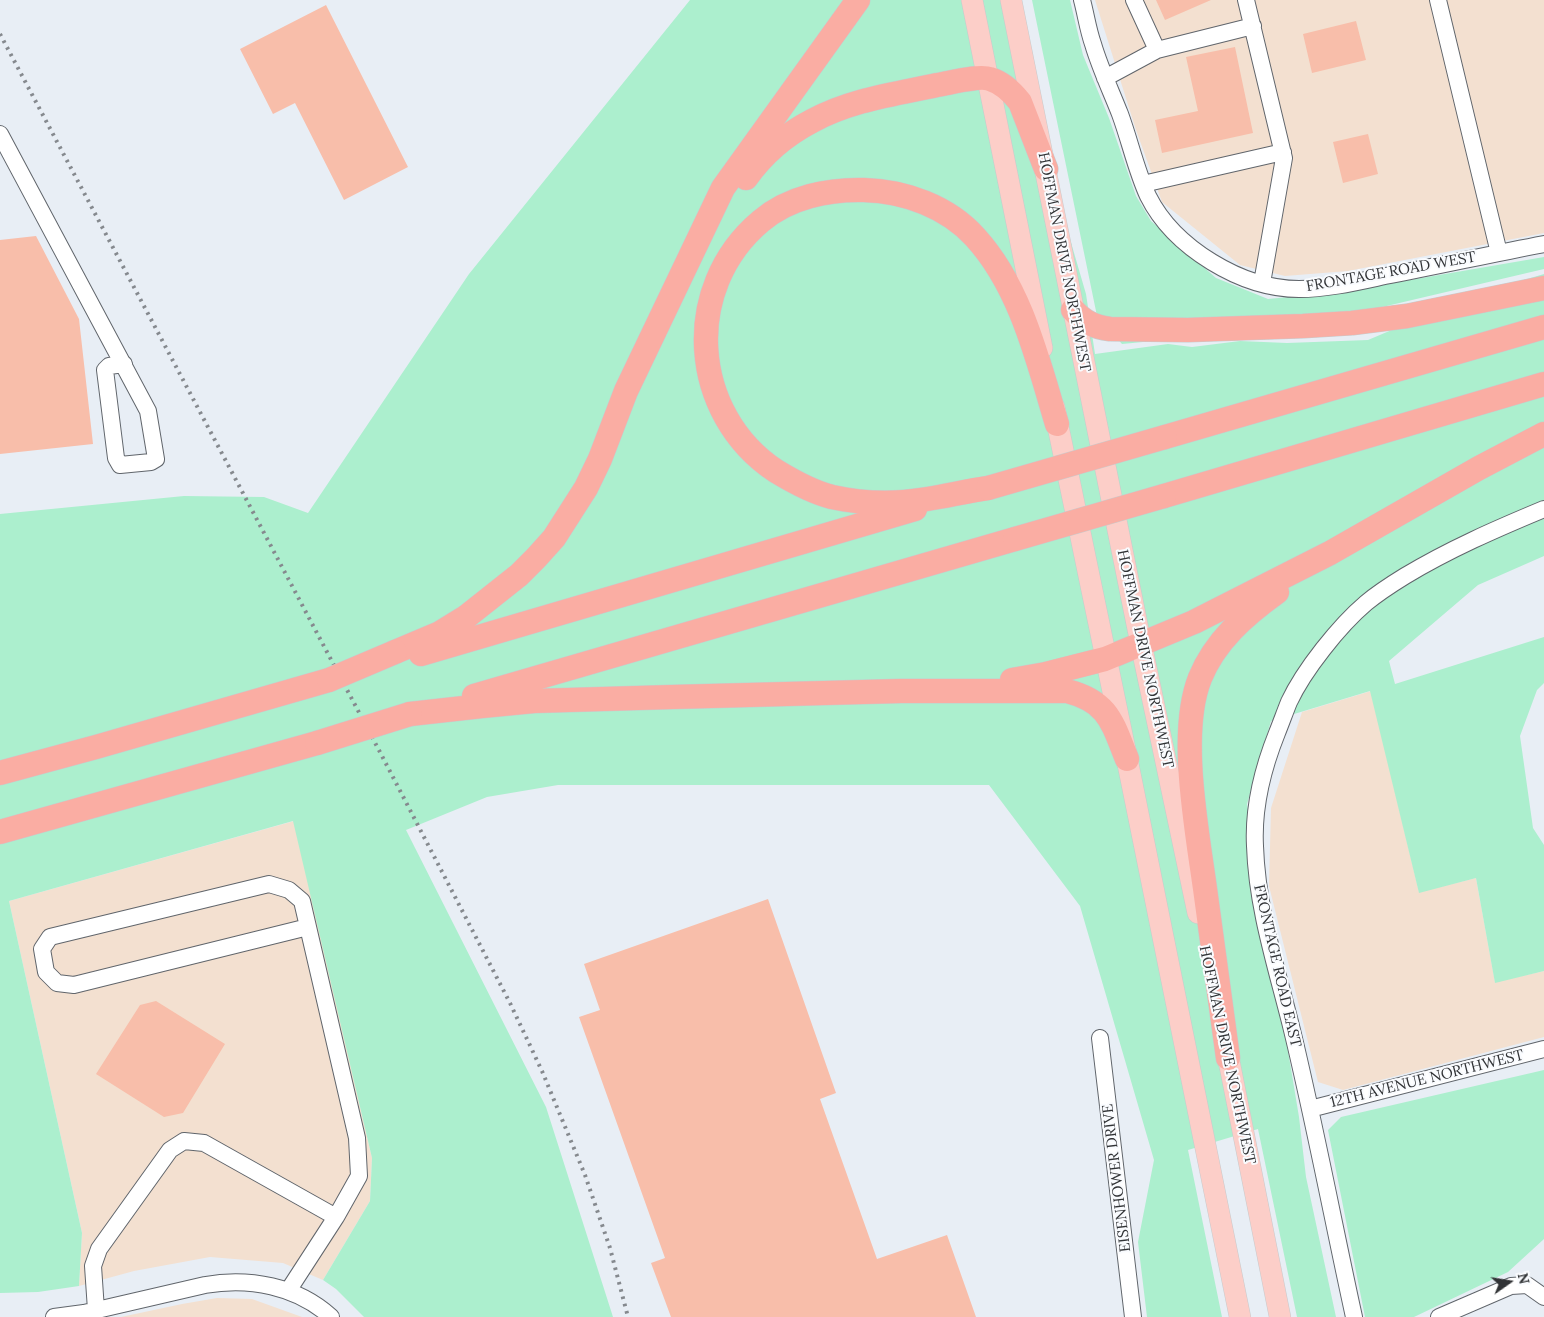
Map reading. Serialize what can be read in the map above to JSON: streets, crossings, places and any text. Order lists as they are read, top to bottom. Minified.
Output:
{"streets":{"main road":["HOFFMAN DRIVE NORTHWEST"],"street":["FRONTAGE ROAD WEST","FRONTAGE ROAD EAST","12TH AVENUE NORTHWEST","EISENHOWER DRIVE"]},"crossings":[["FRONTAGE ROAD EAST","12TH AVENUE NORTHWEST"]],"north":"right"}
